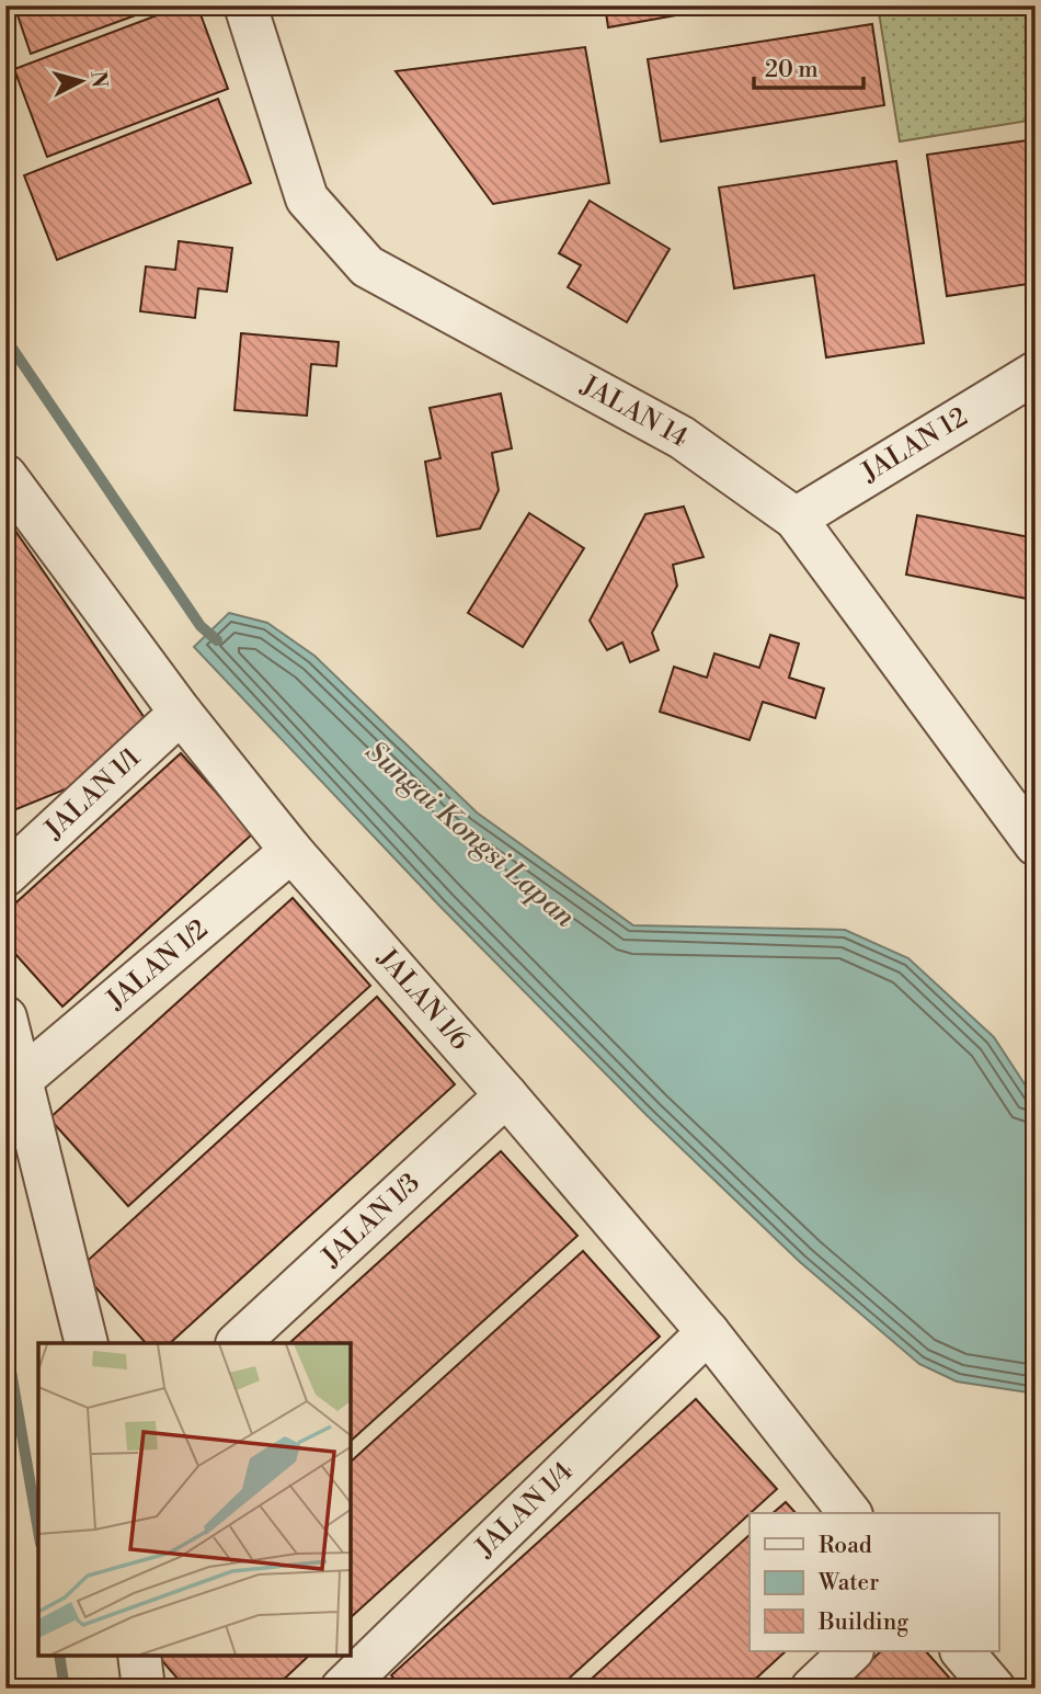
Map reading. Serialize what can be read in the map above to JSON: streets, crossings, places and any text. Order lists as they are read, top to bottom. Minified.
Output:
{"streets":{"street":["JALAN 14","JALAN 12","JALAN 1/1","JALAN 1/2","JALAN 1/6","JALAN 1/3","JALAN 1/4"]},"crossings":[["JALAN 14","JALAN 12"],["JALAN 1/1","JALAN 1/6"],["JALAN 1/2","JALAN 1/6"],["JALAN 1/6","JALAN 1/3"],["JALAN 1/6","JALAN 1/4"]],"water":["Sungai Kongsi Lapan"],"legend":["Road","Water","Building"],"scale_bar":"20 m","north":"right"}
